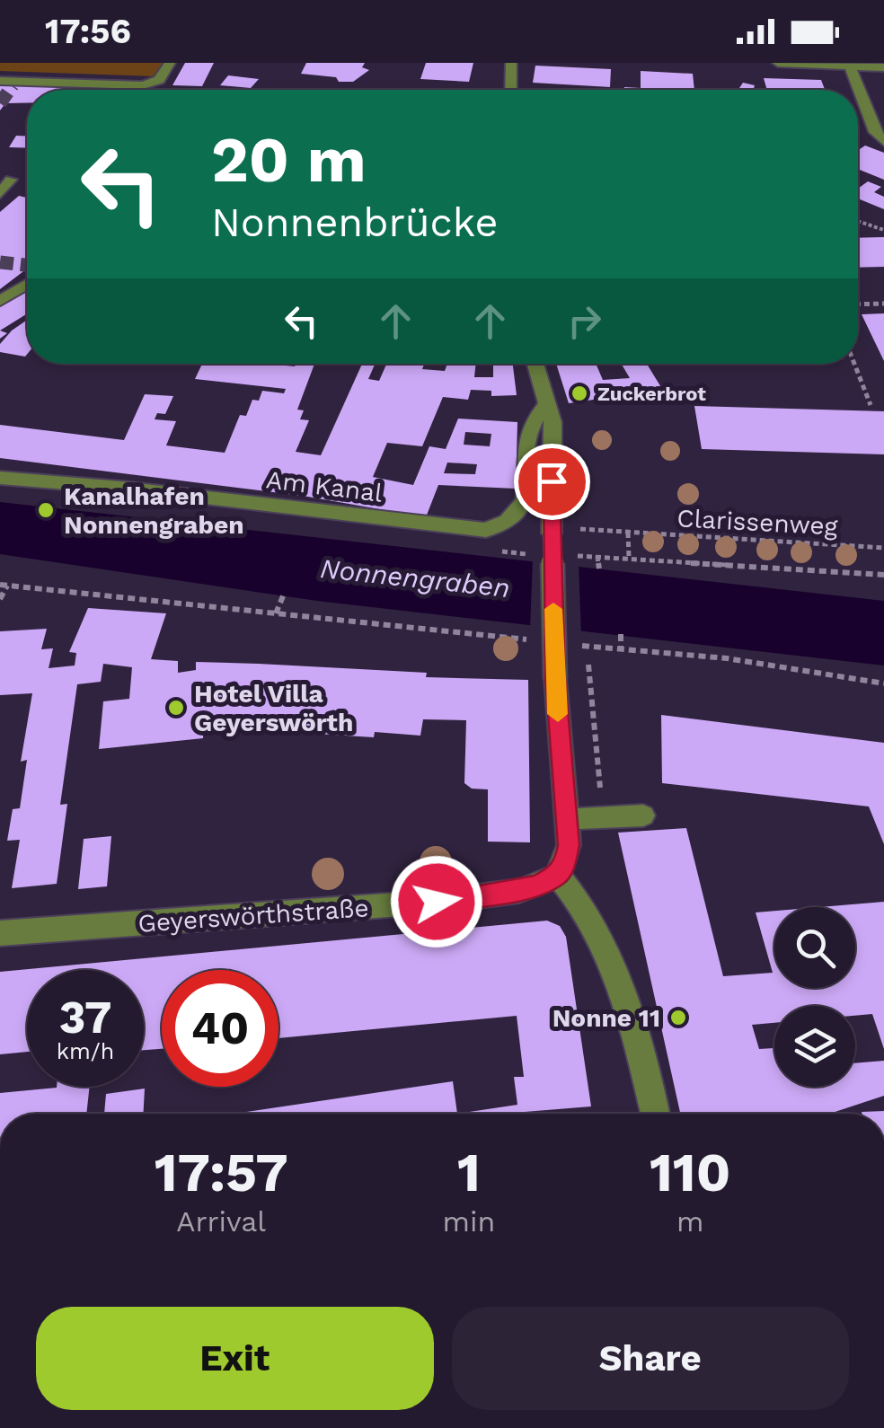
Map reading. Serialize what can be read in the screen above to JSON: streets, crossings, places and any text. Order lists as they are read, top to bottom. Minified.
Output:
{"streets":{"street":["Am Kanal","Geyerswörthstraße"],"path":["Clarissenweg"]},"water":["Nonnengraben"],"places":["Zuckerbrot","Kanalhafen Nonnengraben","Hotel Villa Geyerswörth","Nonne 11"],"page":{"status":"17:56","turn":["20 m","Nonnenbrücke"],"speed":"37 km/h","limit":"40","eta":["17:57","Arrival","1","min","110","m"],"buttons":["Exit","Share"]}}
